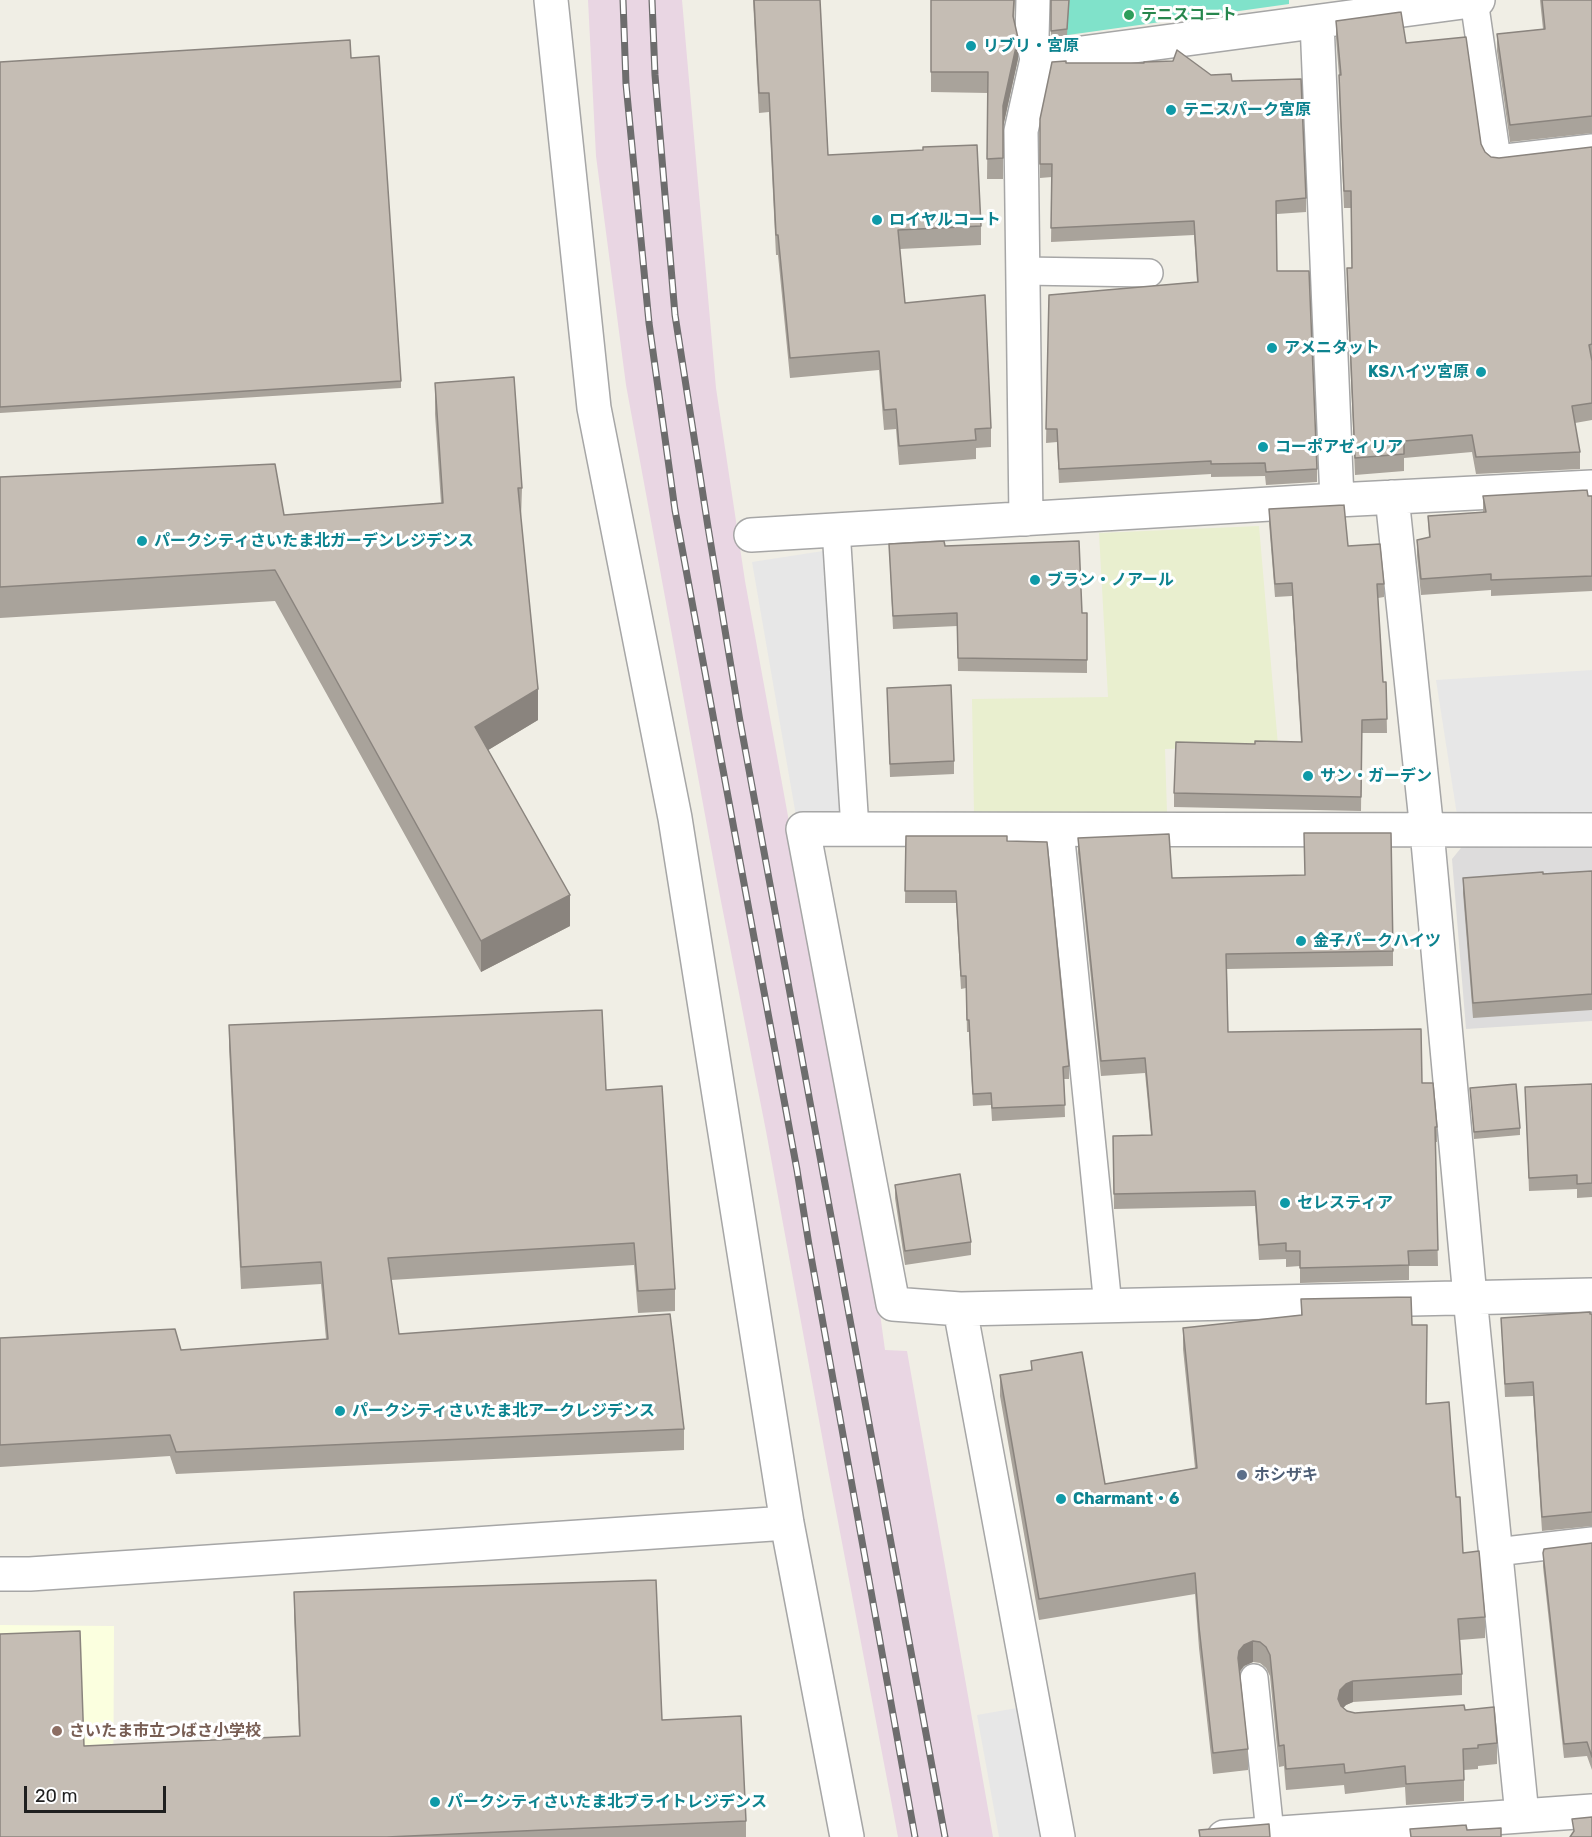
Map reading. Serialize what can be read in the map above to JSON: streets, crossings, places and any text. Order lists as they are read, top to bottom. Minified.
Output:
{"places":["テニスコート","リブリ・宮原","テニスパーク宮原","ロイヤルコート","アメニタット","KSハイツ宮原","コーポアゼィリア","パークシティさいたま北ガーデンレジデンス","ブラン・ノアール","サン・ガーデン","金子パークハイツ","セレスティア","パークシティさいたま北アークレジデンス","ホシザキ","Charmant・6","さいたま市立つばさ小学校","パークシティさいたま北ブライトレジデンス"],"scale_bar":"20 m"}
